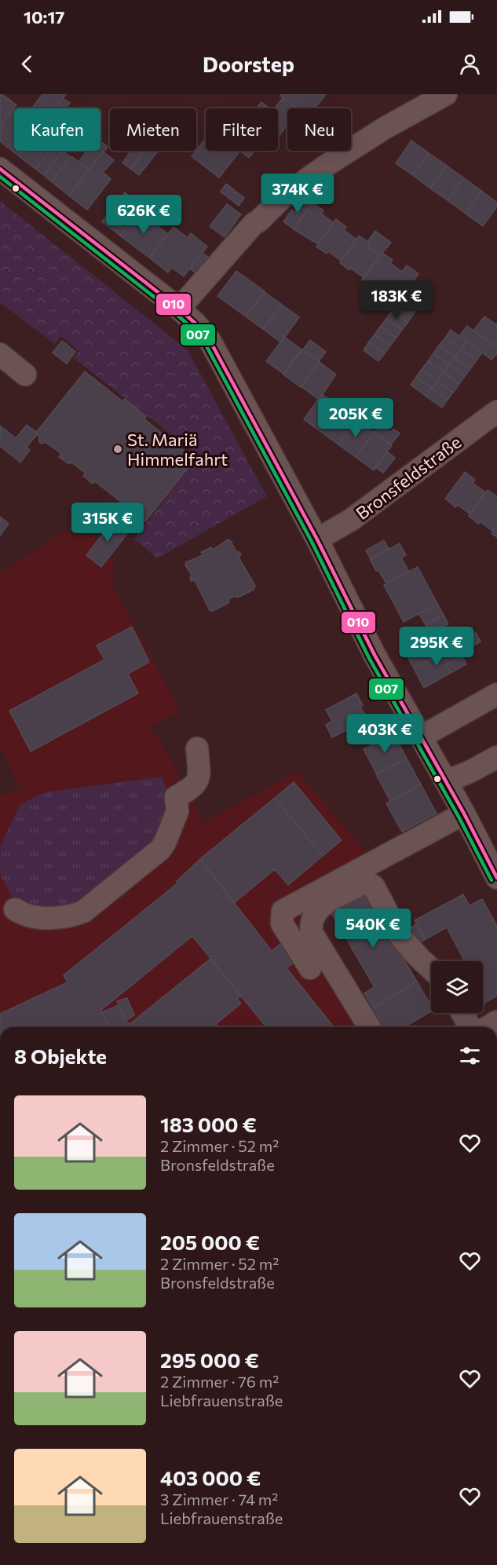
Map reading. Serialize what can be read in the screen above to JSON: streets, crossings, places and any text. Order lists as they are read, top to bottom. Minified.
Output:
{"streets":{"street":["Bronsfeldstraße"]},"places":["St. Mariä Himmelfahrt"],"lines":["transit line 010","transit line 007"],"page":{"status":"10:17","header":"Doorstep","chip":["Kaufen","Mieten","Filter","Neu"],"price":["374K €","626K €","183K €","205K €","315K €","295K €","403K €","540K €"],"heading":"8 Objekte","list":[{"name":"183 000 €","note":"2 Zimmer · 52 m² · Bronsfeldstraße"},{"name":"205 000 €","note":"2 Zimmer · 52 m² · Bronsfeldstraße"},{"name":"295 000 €","note":"2 Zimmer · 76 m² · Liebfrauenstraße"},{"name":"403 000 €","note":"3 Zimmer · 74 m² · Liebfrauenstraße"}]}}
